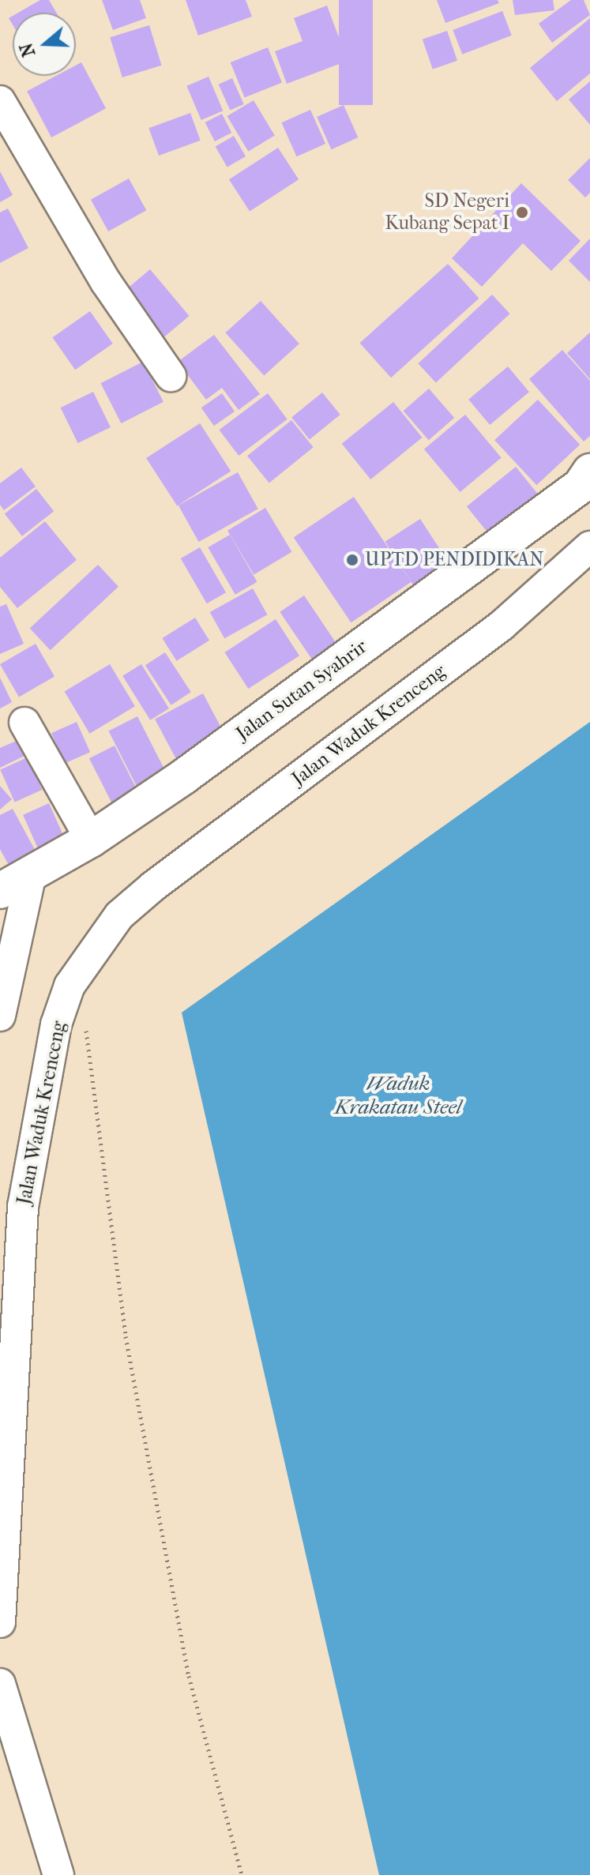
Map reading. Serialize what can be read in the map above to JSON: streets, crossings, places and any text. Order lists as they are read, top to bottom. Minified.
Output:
{"streets":{"street":["Jalan Sutan Syahrir","Jalan Waduk Krenceng"]},"water":["Waduk Krakatau Steel"],"places":["SD Negeri Kubang Sepat I","UPTD PENDIDIKAN"],"north":"left"}
